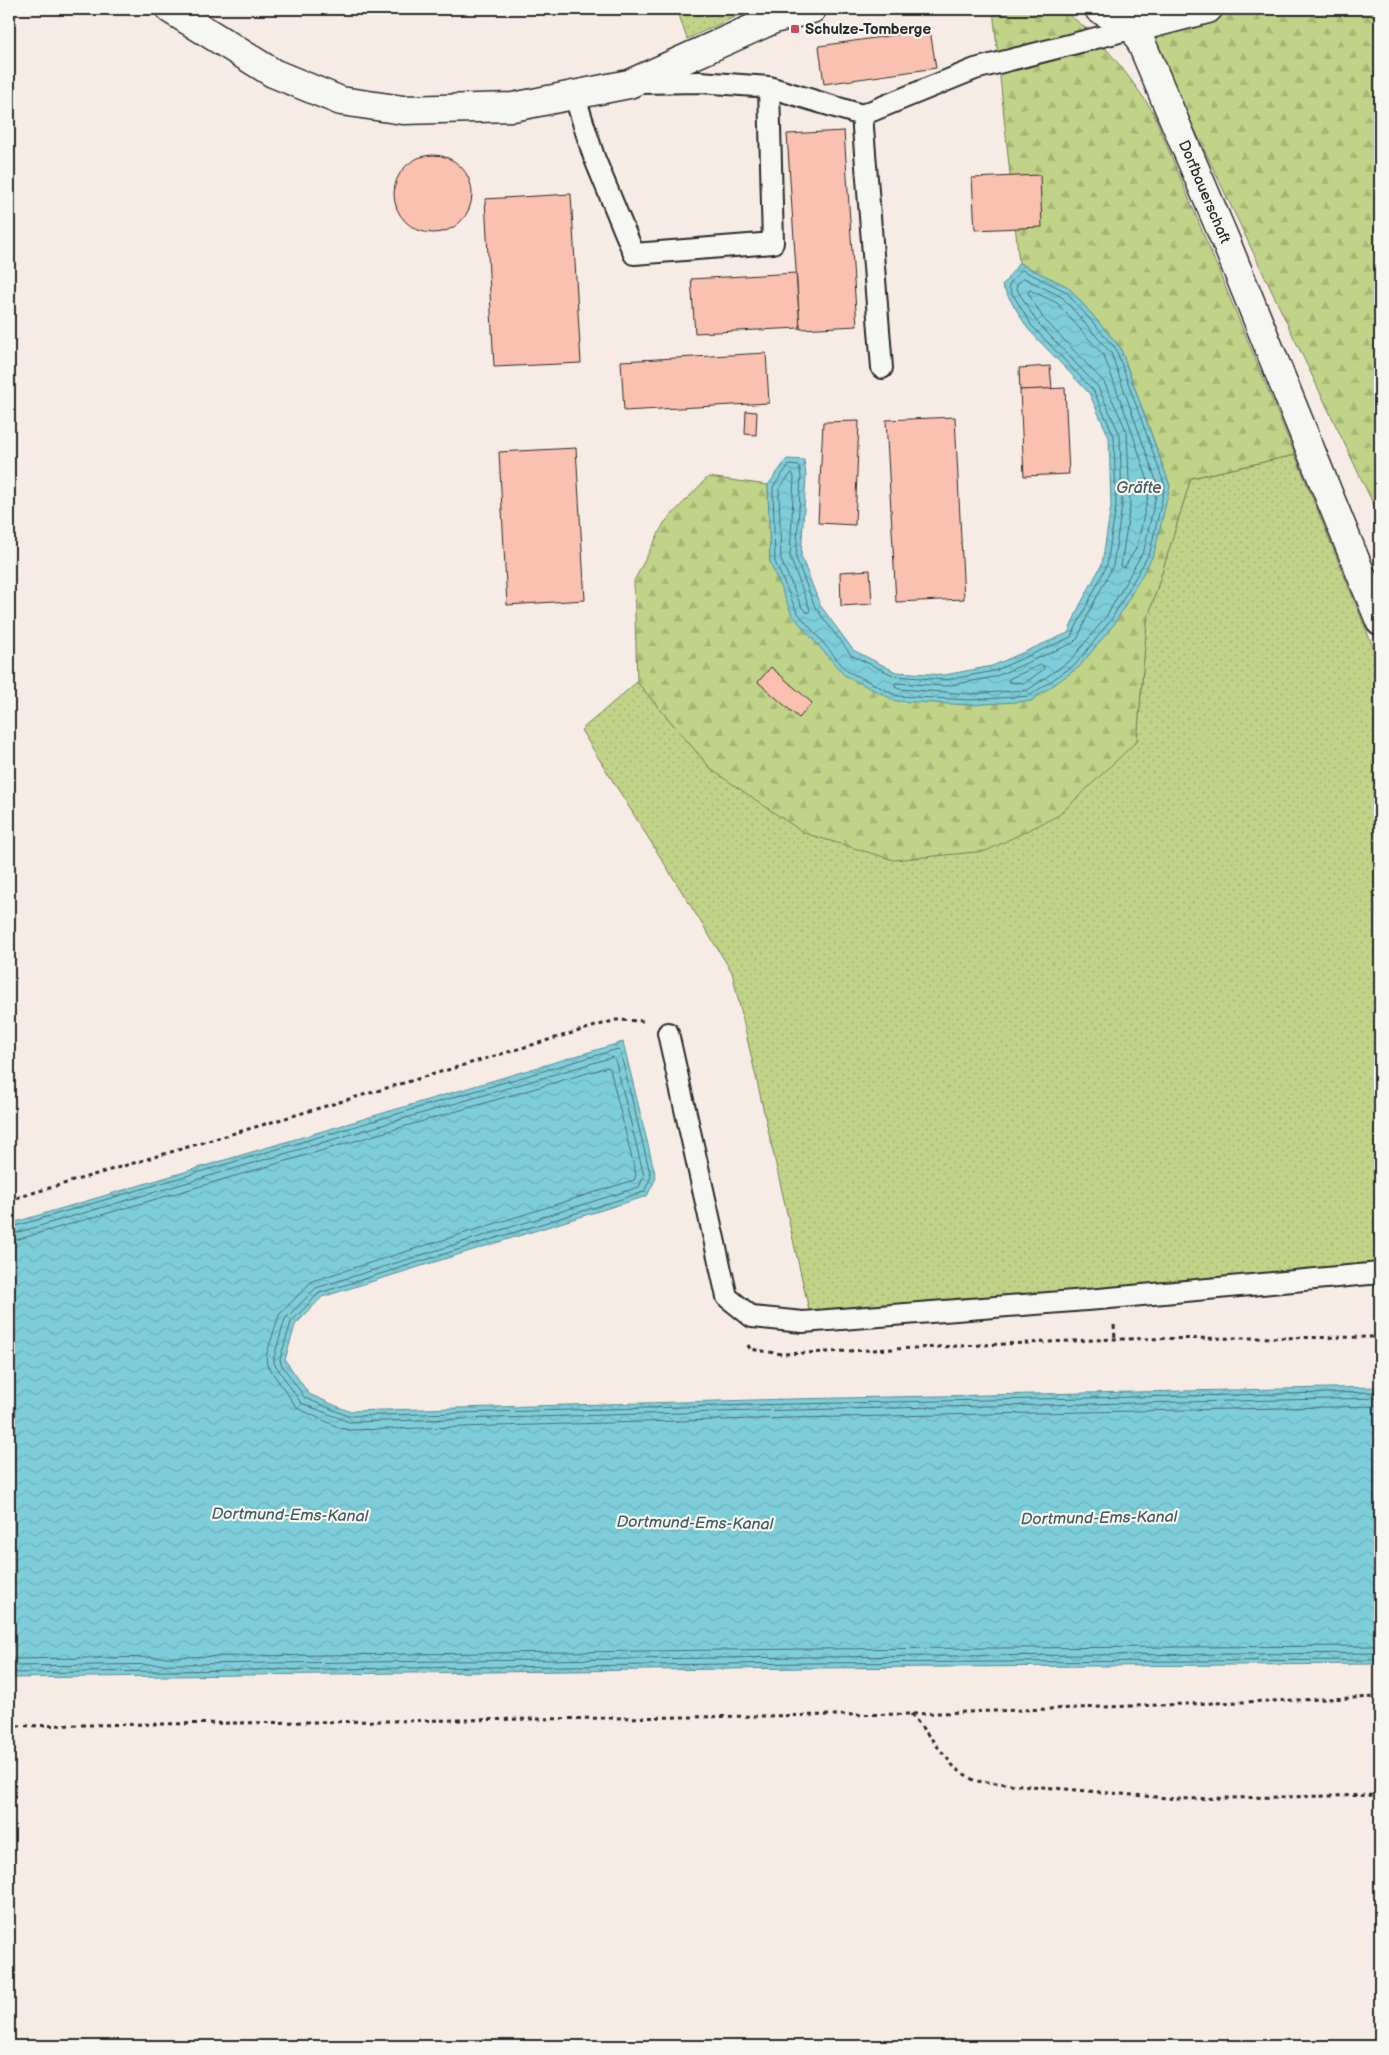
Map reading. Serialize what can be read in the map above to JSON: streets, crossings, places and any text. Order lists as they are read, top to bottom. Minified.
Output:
{"streets":{"street":["Dorfbauerschaft"]},"water":["Gräfte","Dortmund-Ems-Kanal"],"places":{"transit":["Schulze-Tomberge"]}}
